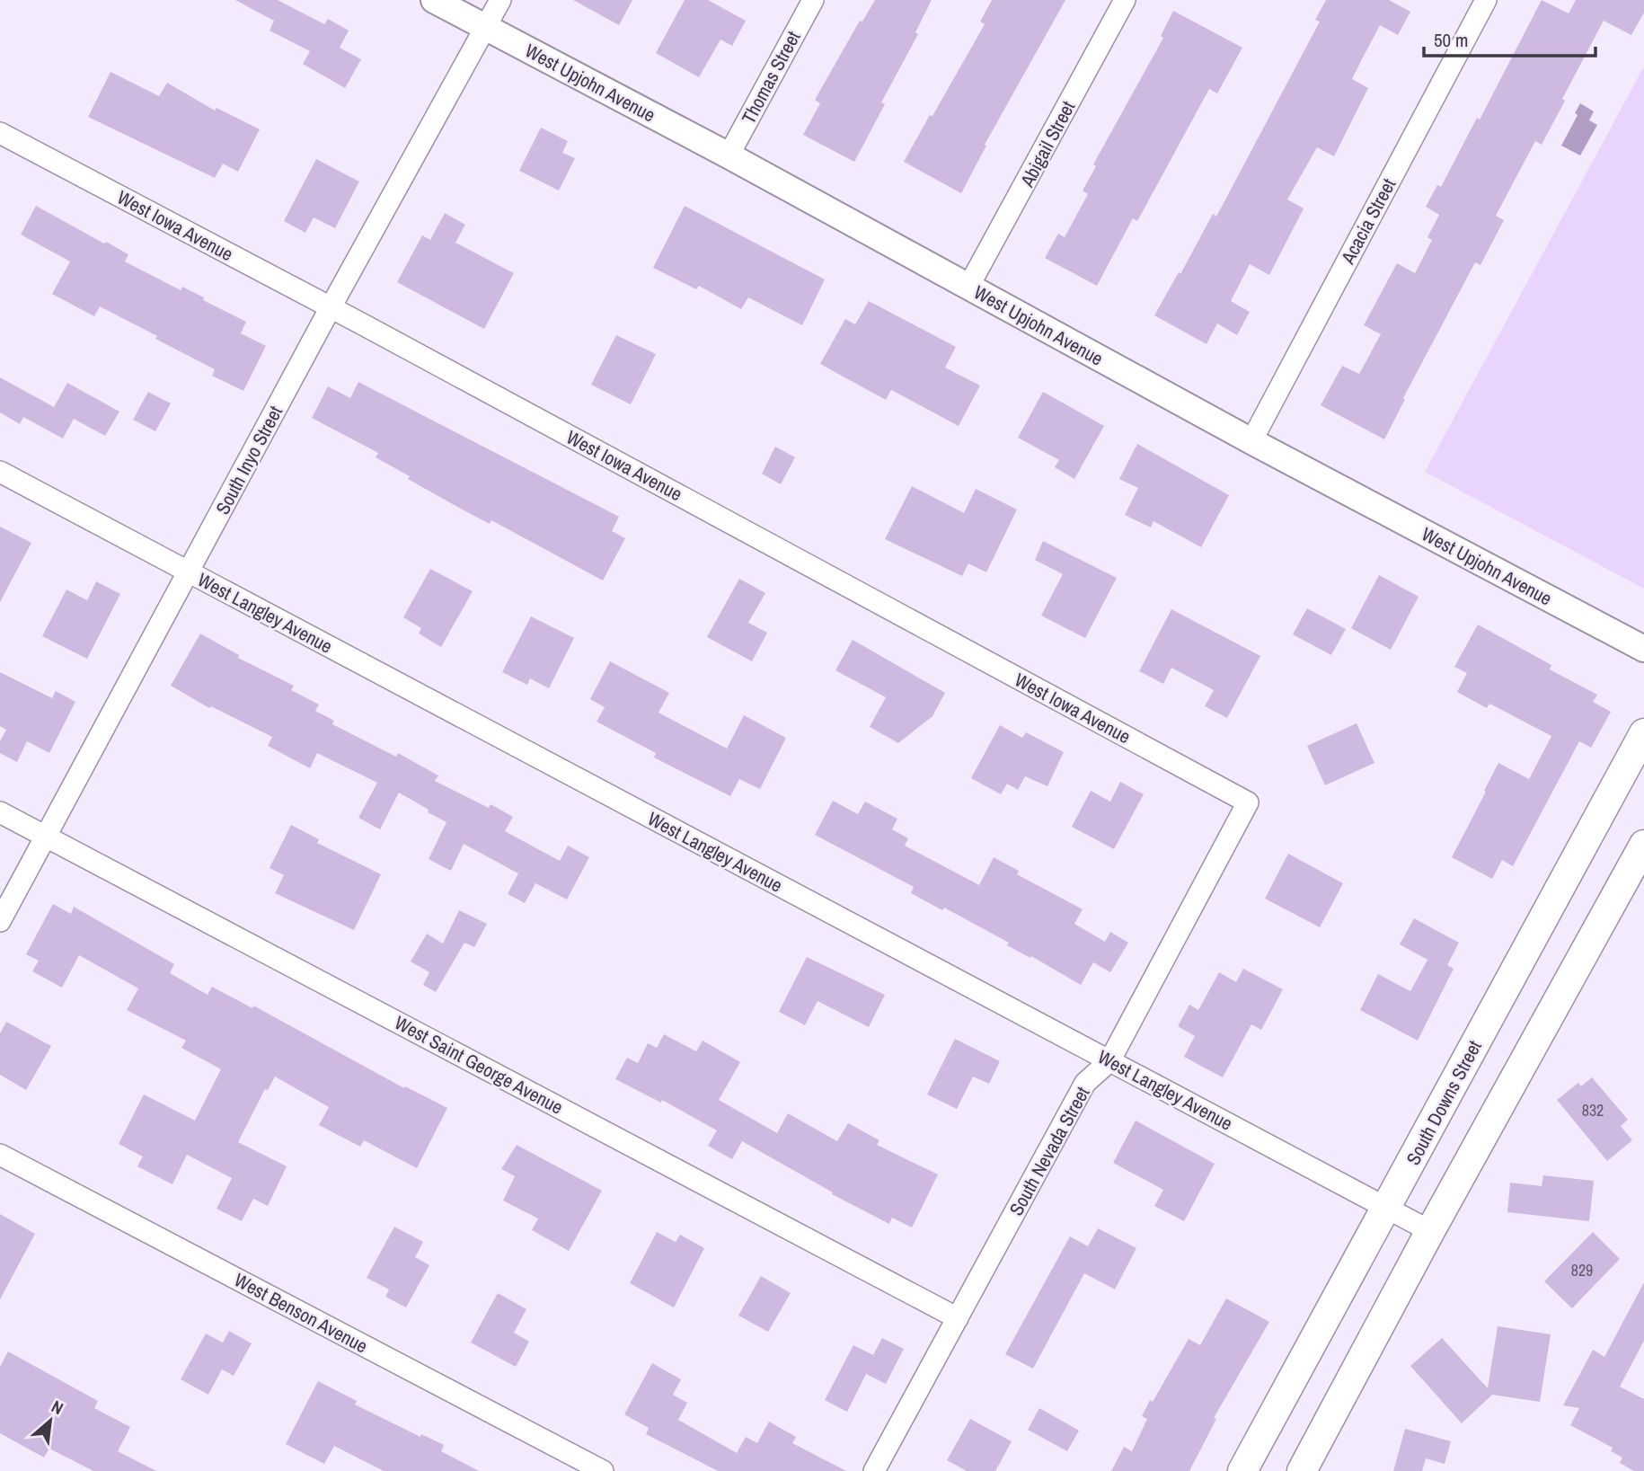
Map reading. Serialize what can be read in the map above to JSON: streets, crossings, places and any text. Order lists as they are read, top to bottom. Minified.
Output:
{"streets":{"main road":["South Downs Street"],"street":["Thomas Street","West Upjohn Avenue","Abigail Street","Acacia Street","West Iowa Avenue","South Inyo Street","West Langley Avenue","West Saint George Avenue","South Nevada Street","West Benson Avenue"]},"crossings":[["Thomas Street","West Upjohn Avenue"],["West Upjohn Avenue","Abigail Street"],["West Upjohn Avenue","Acacia Street"],["West Upjohn Avenue","South Inyo Street"],["West Iowa Avenue","South Inyo Street"],["West Iowa Avenue","South Nevada Street"],["South Inyo Street","West Langley Avenue"],["South Inyo Street","West Saint George Avenue"],["West Langley Avenue","South Downs Street"],["West Langley Avenue","South Nevada Street"],["West Saint George Avenue","South Nevada Street"]],"house_numbers":["832","829"],"scale_bar":"50 m","north":"top right"}
